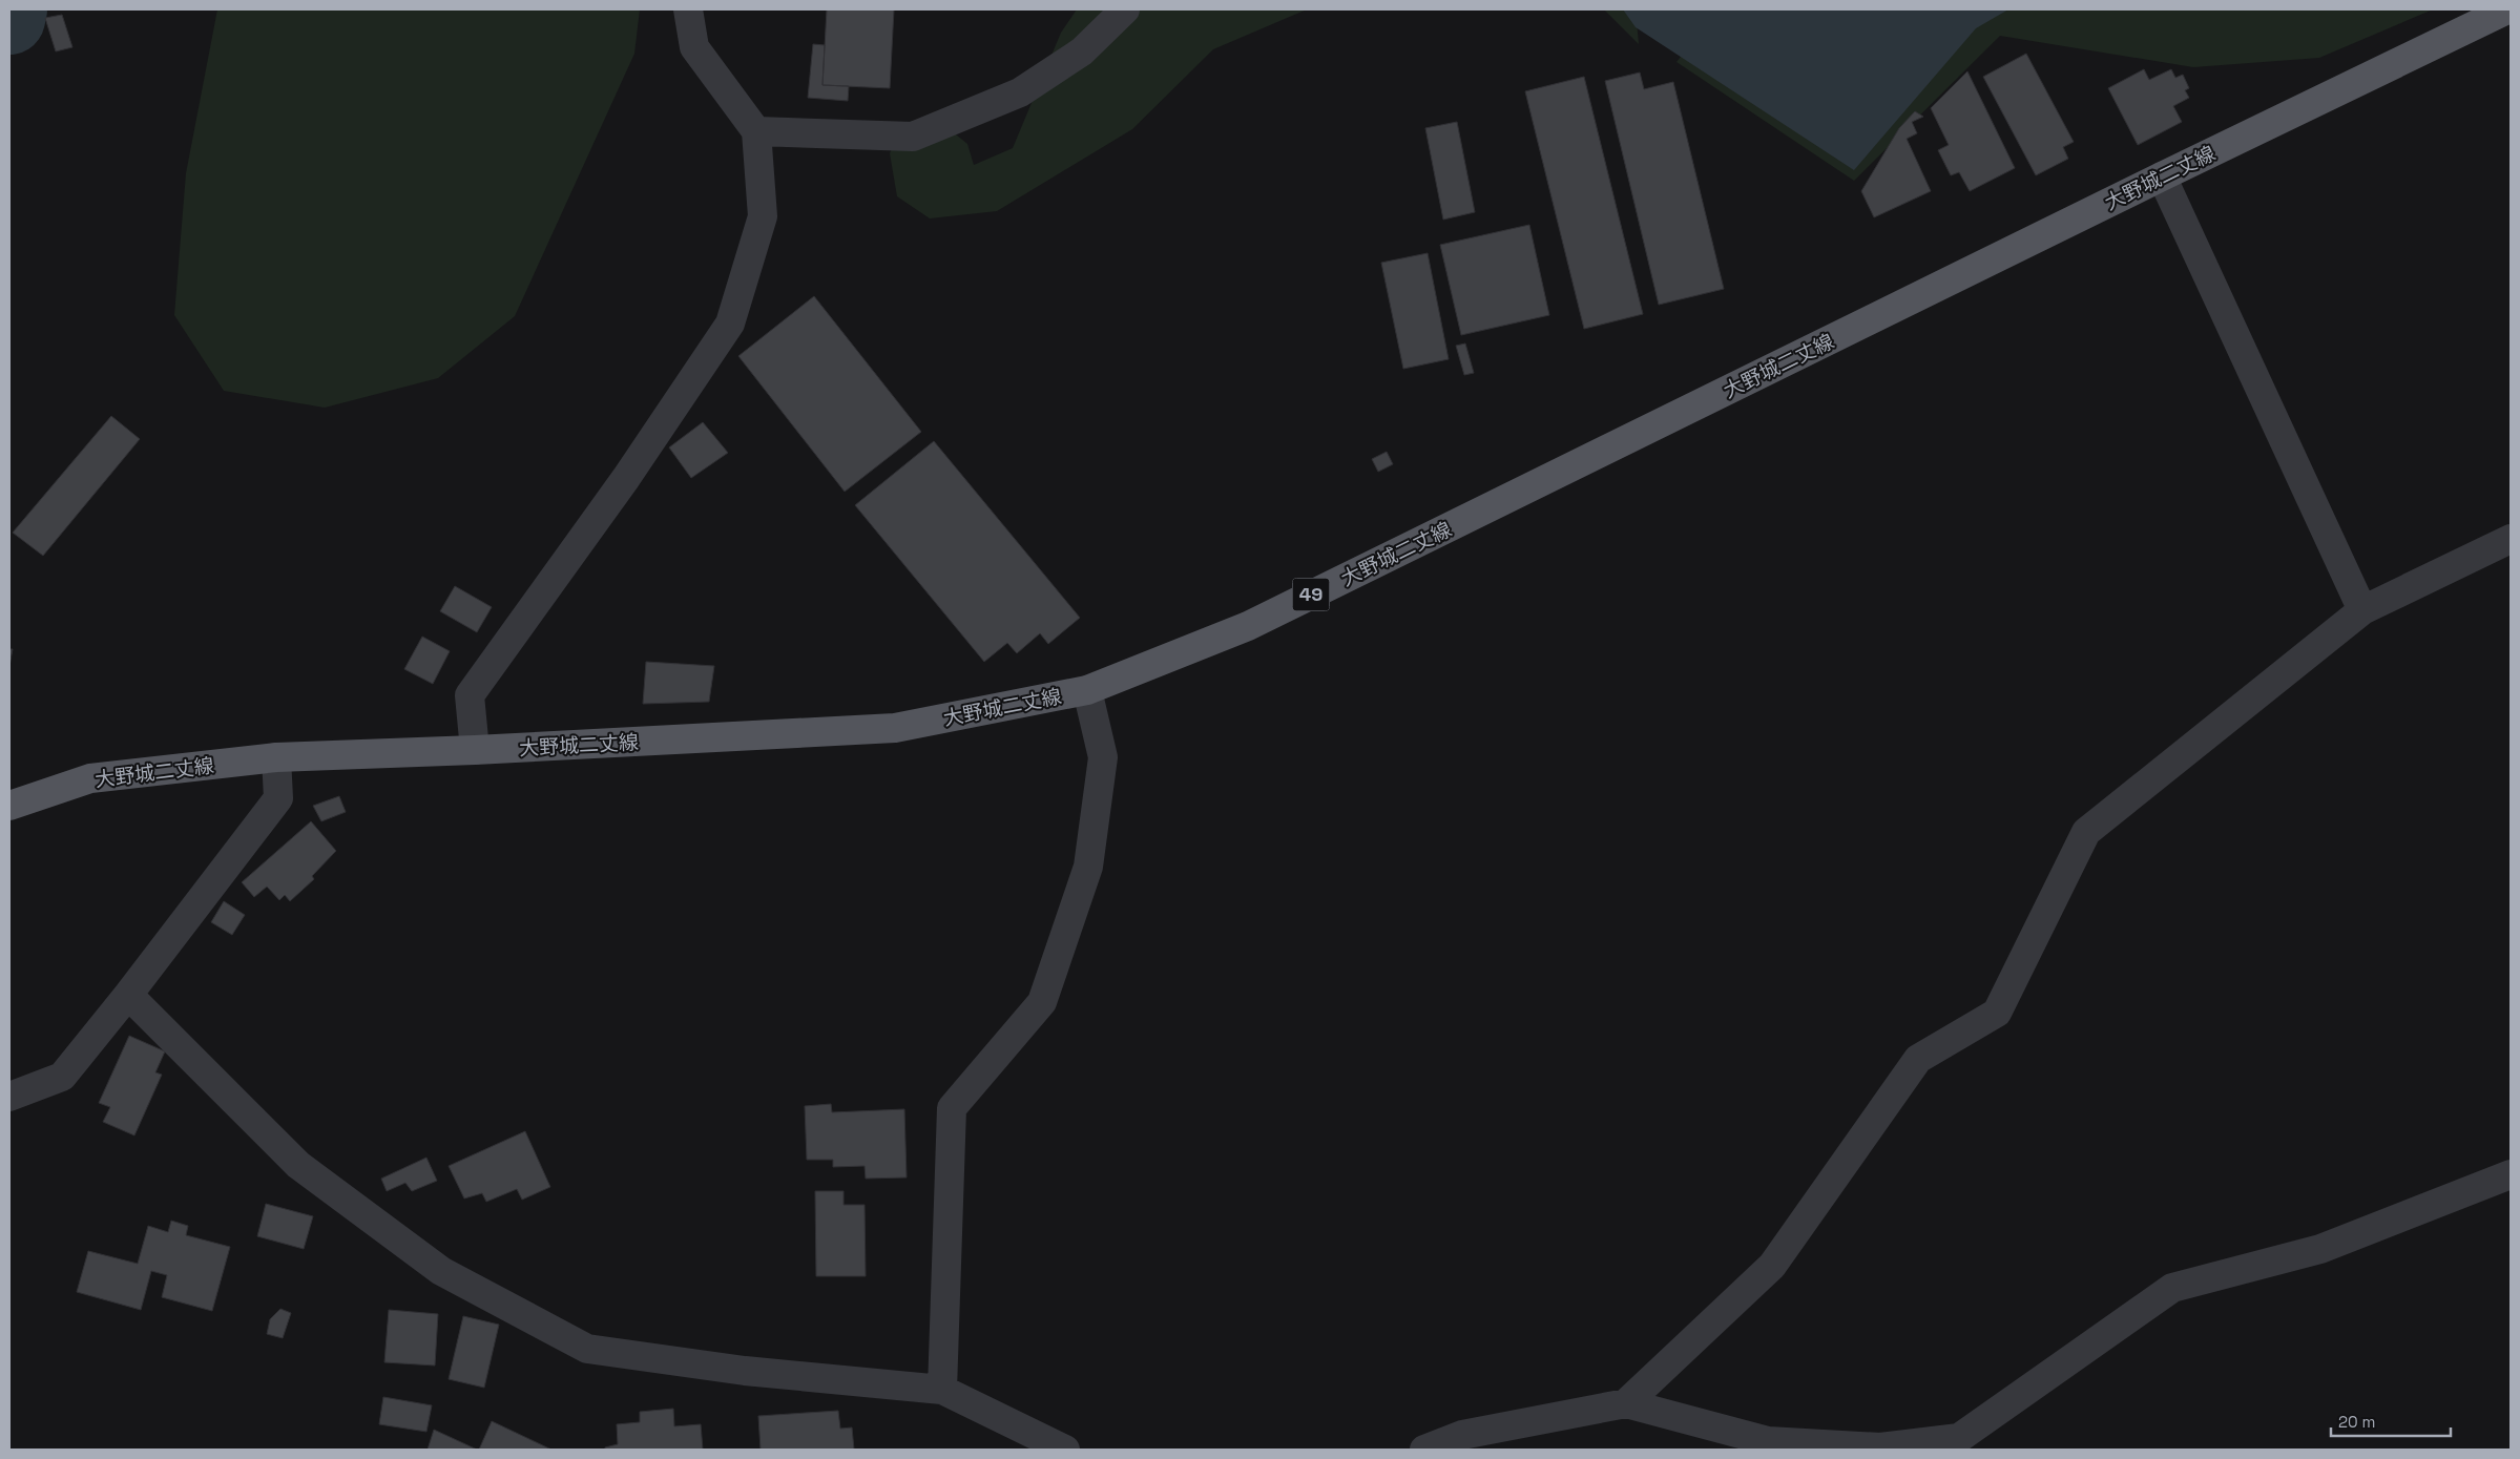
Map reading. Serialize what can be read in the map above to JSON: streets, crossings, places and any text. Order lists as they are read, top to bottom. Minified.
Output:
{"streets":{"main road":["大野城二丈線","49"]},"scale_bar":"20 m"}
